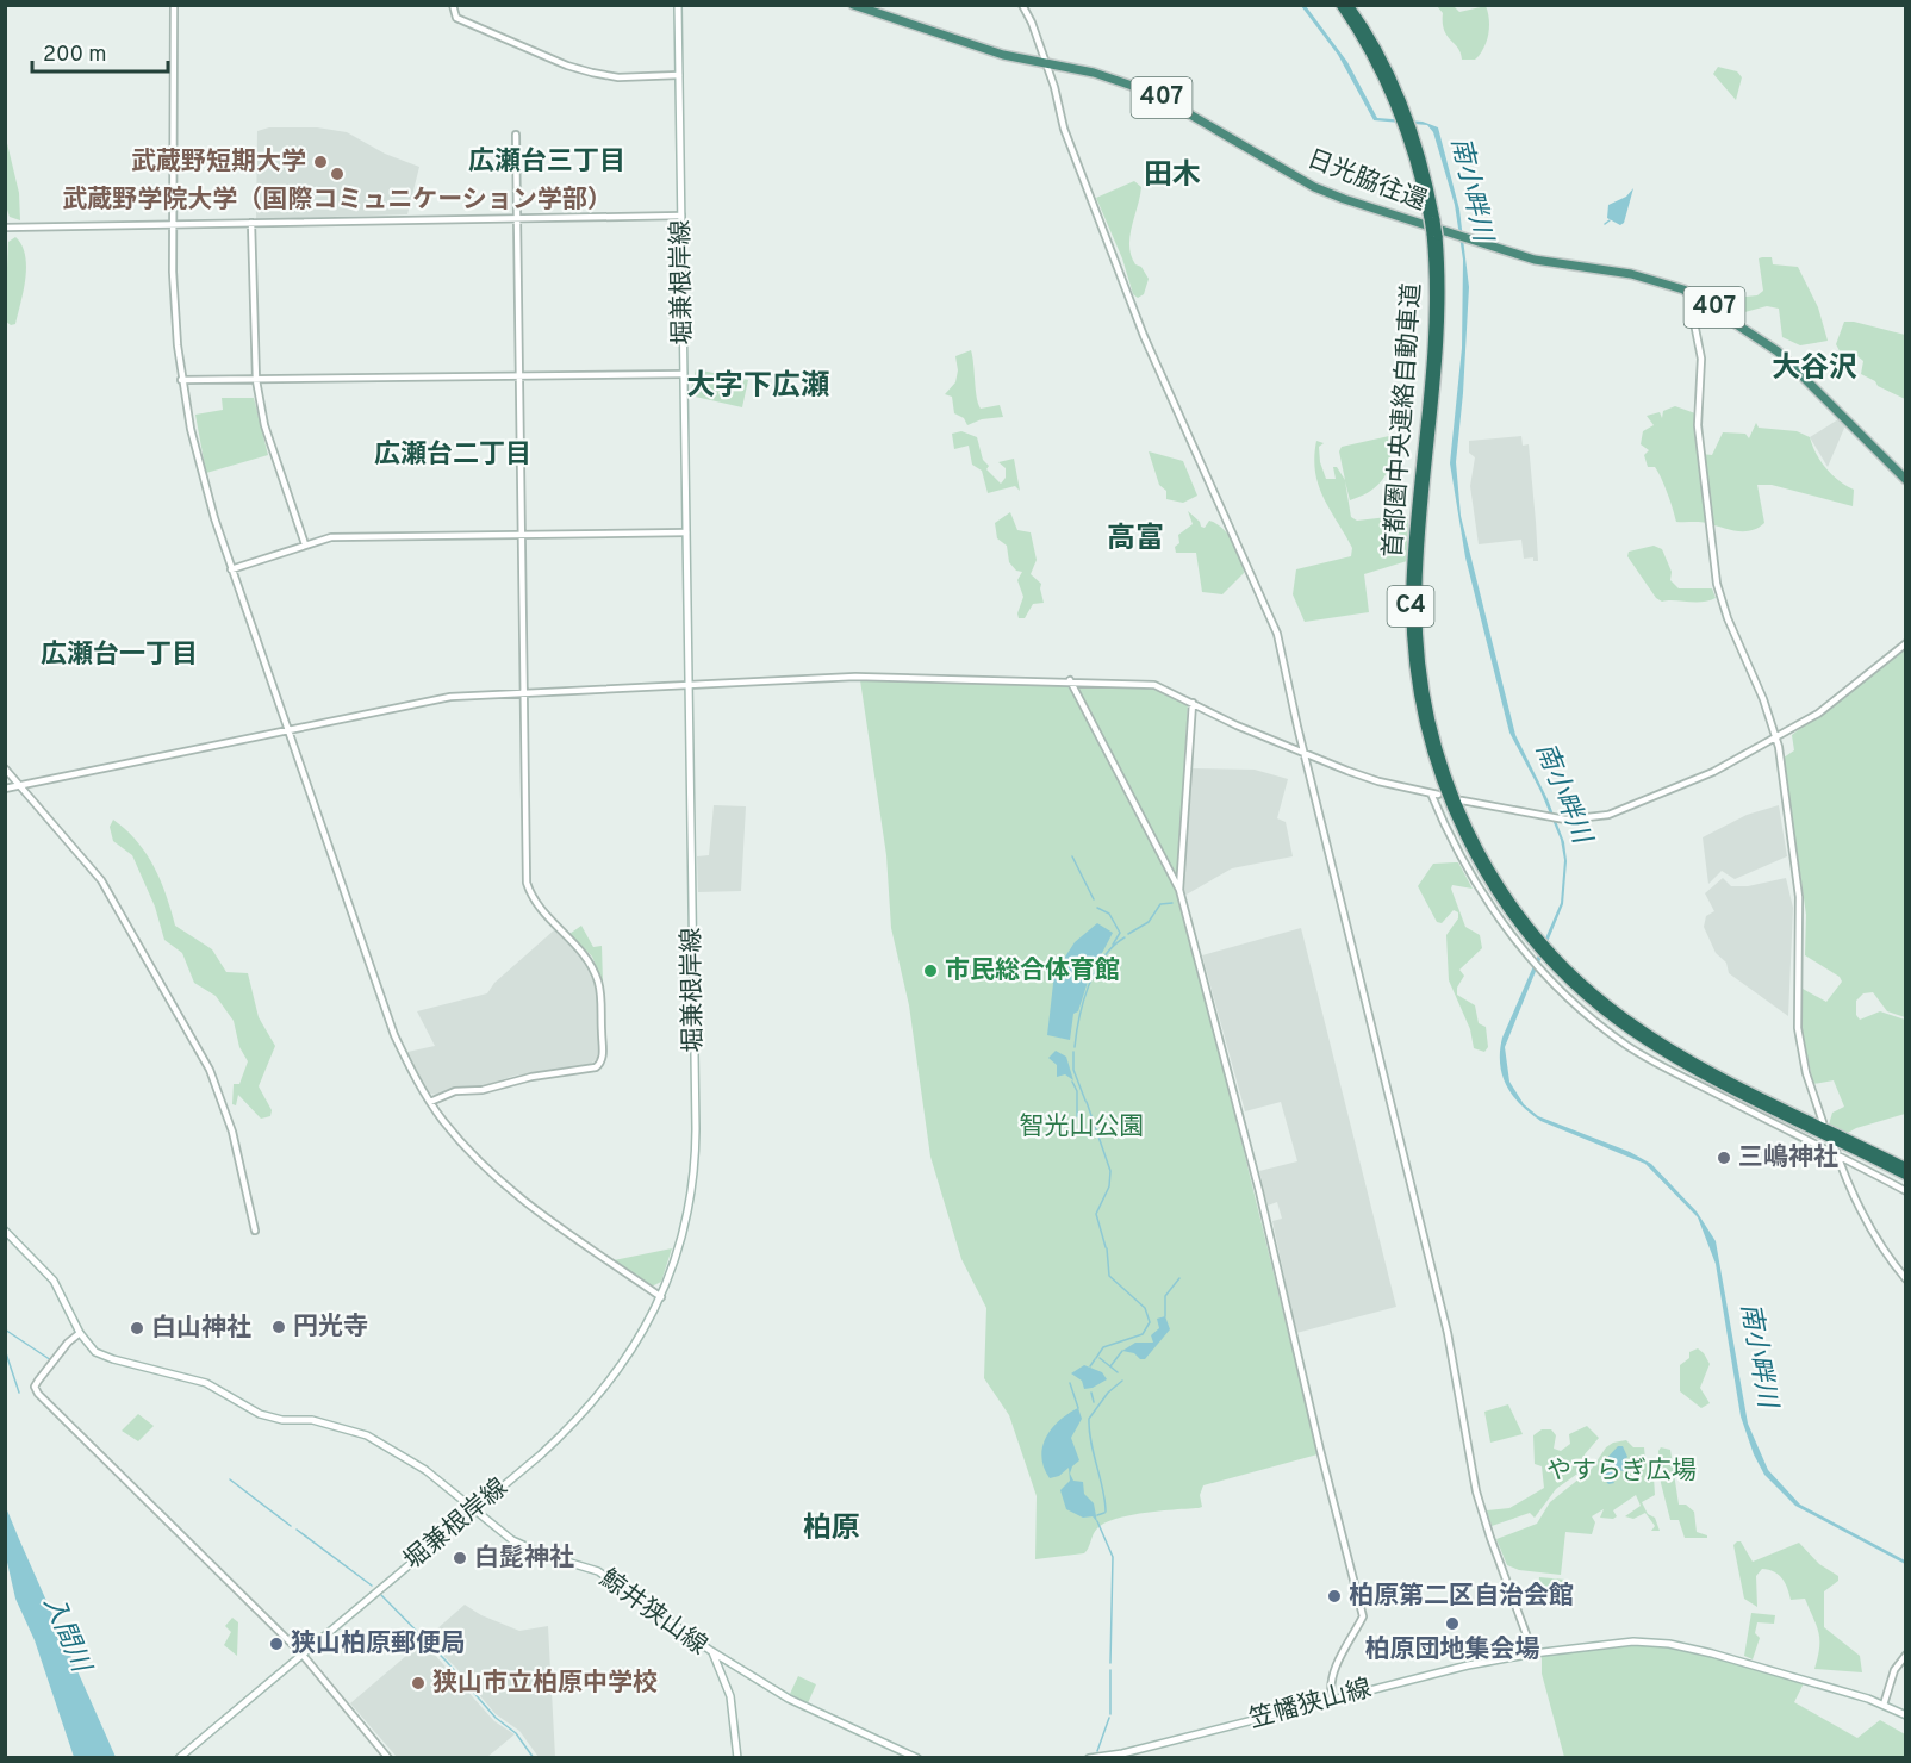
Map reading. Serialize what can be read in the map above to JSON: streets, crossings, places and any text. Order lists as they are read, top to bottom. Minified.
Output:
{"streets":{"highway":["407","日光脇往還","首都圏中央連絡自動車道","C4"],"main road":["堀兼根岸線","鯨井狭山線","笠幡狭山線"]},"crossings":[["堀兼根岸線","鯨井狭山線"]],"districts":["広瀬台三丁目","田木","大谷沢","大字下広瀬","広瀬台二丁目","高富","広瀬台一丁目","柏原"],"water":["南小畔川","入間川"],"parks":["智光山公園","やすらぎ広場"],"places":["武蔵野短期大学","武蔵野学院大学（国際コミュニケーション学部）","市民総合体育館","三嶋神社","円光寺","白山神社","白髭神社","柏原第二区自治会館","柏原団地集会場","狭山柏原郵便局","狭山市立柏原中学校"],"scale_bar":"200 m"}
